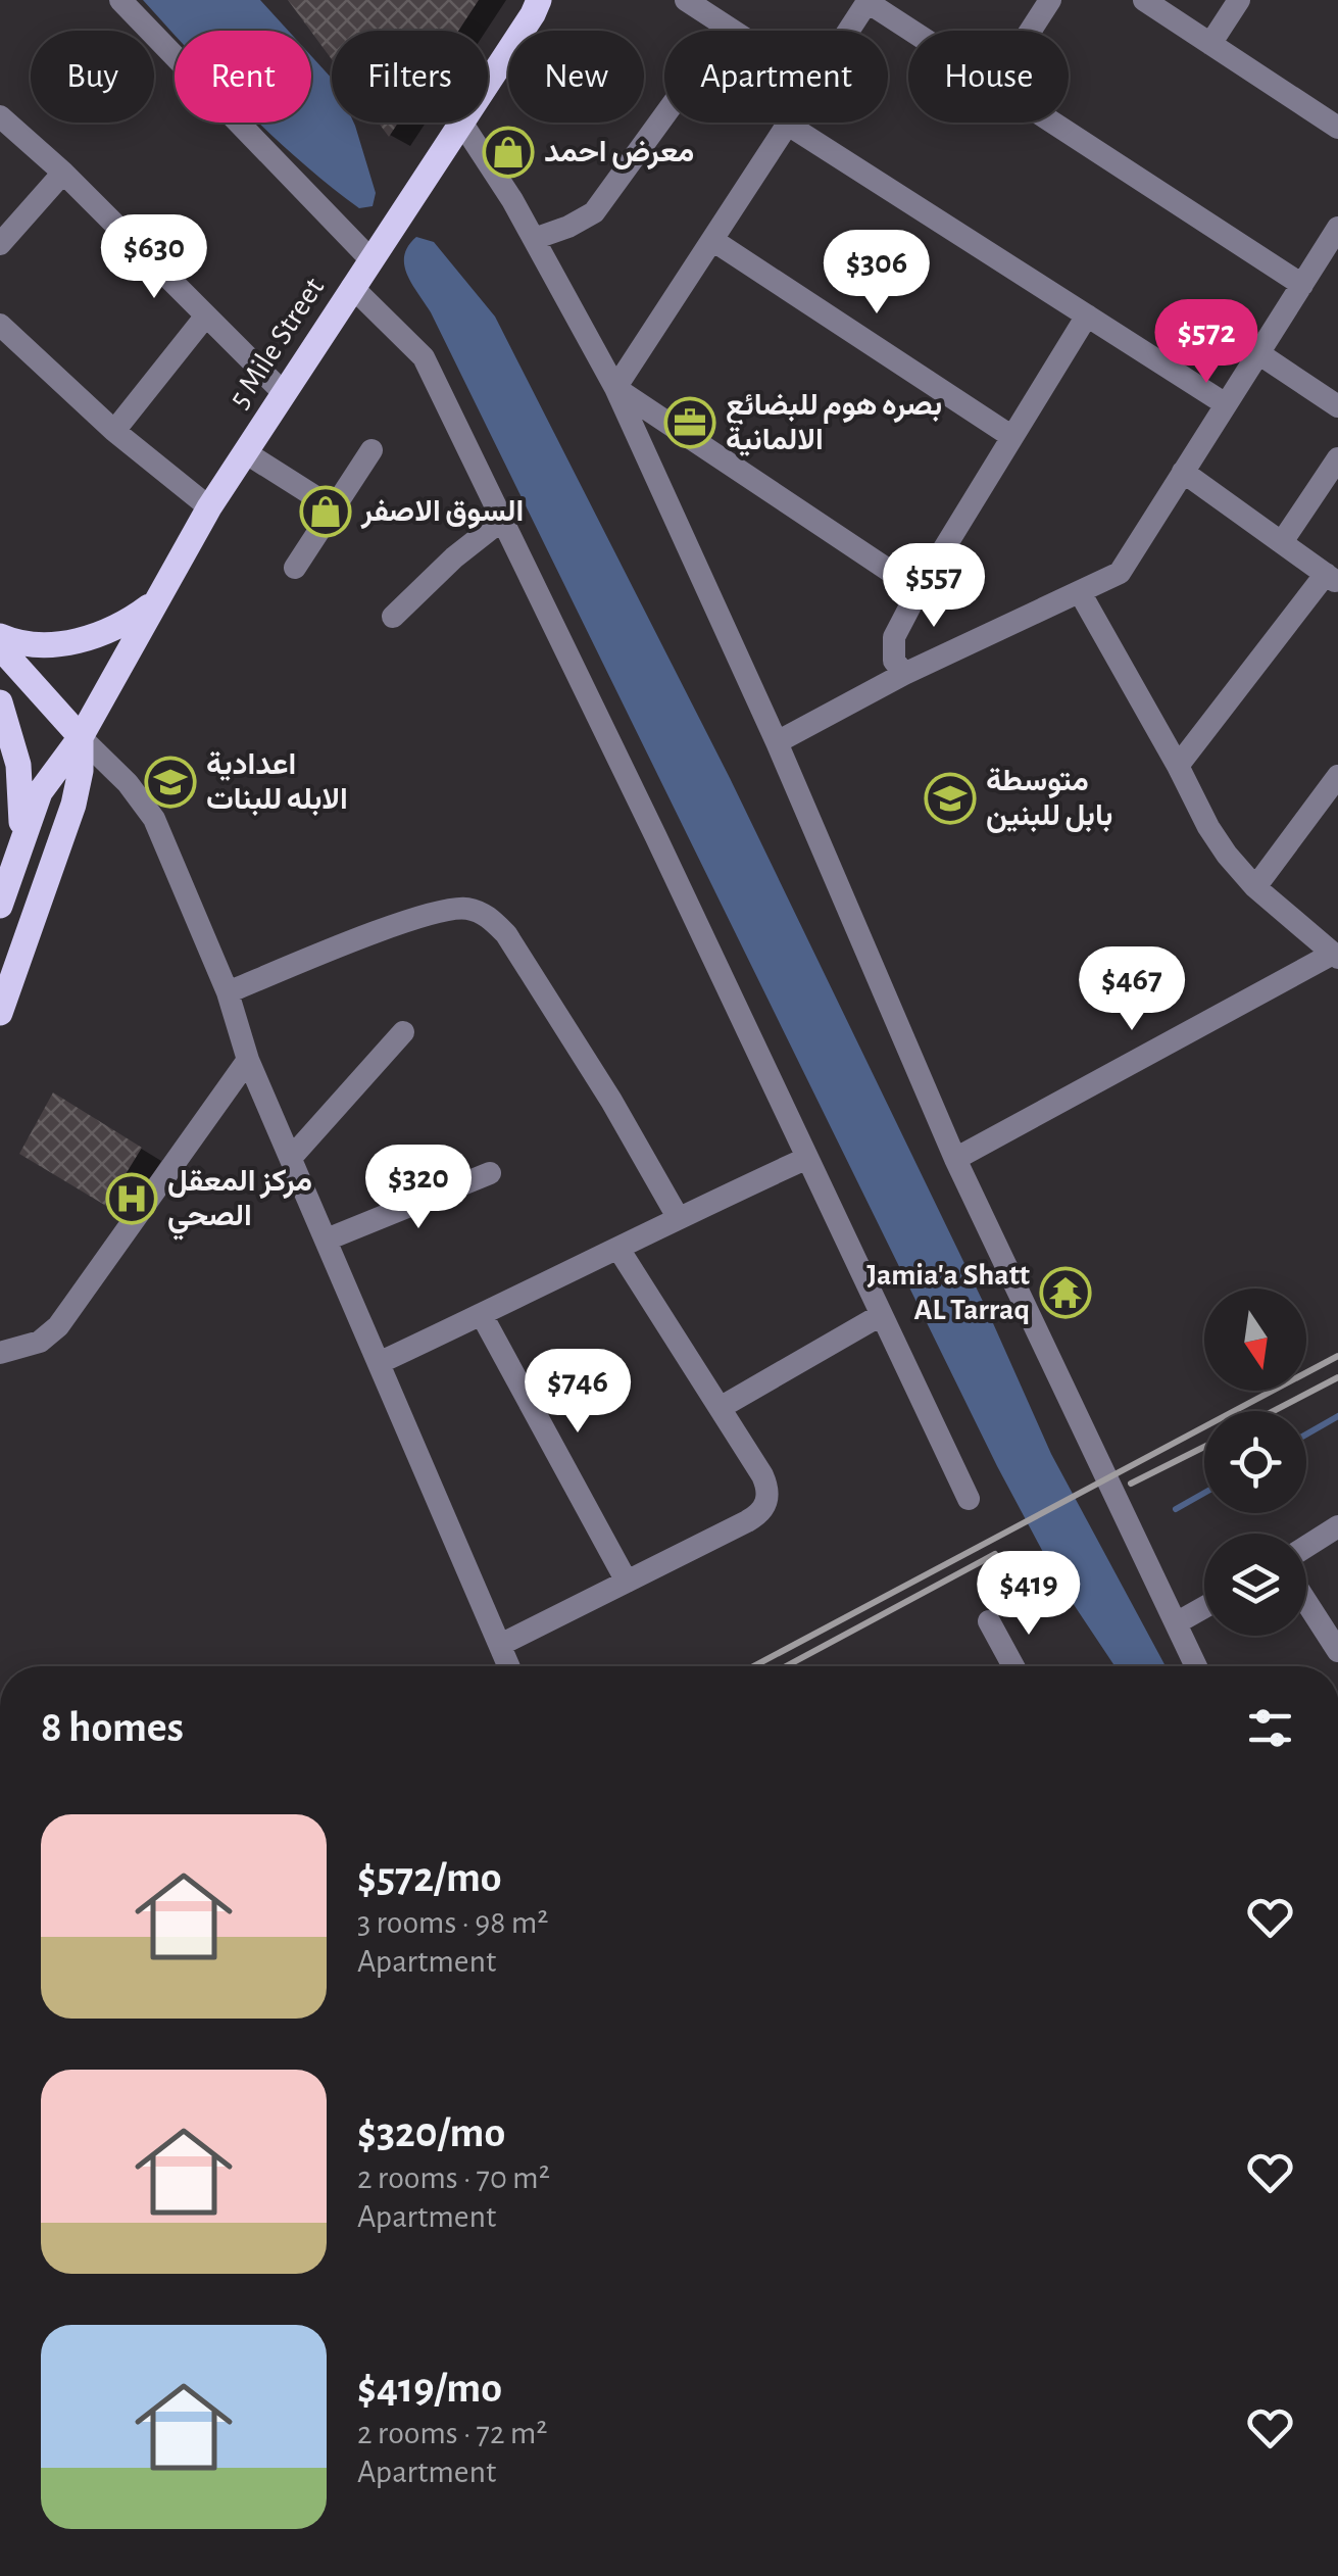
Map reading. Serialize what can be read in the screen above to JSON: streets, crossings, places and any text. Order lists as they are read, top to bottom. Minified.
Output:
{"streets":{"main road":["5 Mile Street"]},"places":{"shop":["معرض احمد","السوق الاصفر"],"office":["بصره هوم للبضائع الالمانية"],"school or university":["اعدادية الابله للبنات","متوسطة بابل للبنين"],"hospital":["مركز المعقل الصحي"],"temple":["Jamia'a Shatt AL Tarraq"]},"north":"bottom","page":{"chip":["Buy","Rent","Filters","New","Apartment","House"],"price":["$630","$306","$572","$557","$467","$320","$746","$419"],"heading":"8 homes","list":[{"name":"$572/mo","note":"3 rooms · 98 m² · Apartment"},{"name":"$320/mo","note":"2 rooms · 70 m² · Apartment"},{"name":"$419/mo","note":"2 rooms · 72 m² · Apartment"}]}}
